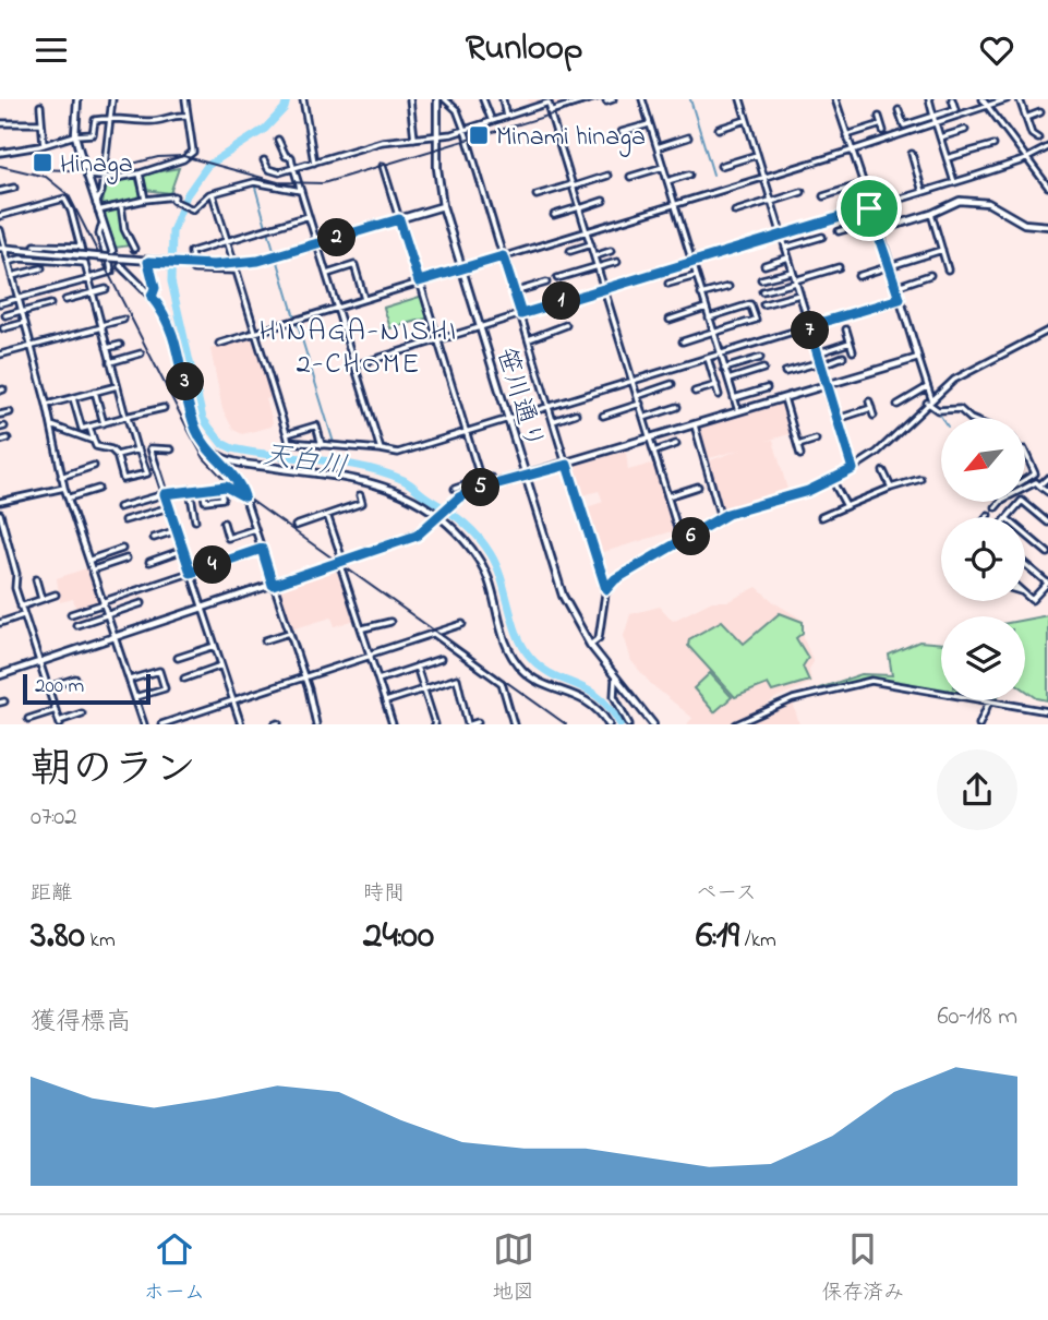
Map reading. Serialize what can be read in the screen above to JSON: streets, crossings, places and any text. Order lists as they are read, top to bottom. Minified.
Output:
{"streets":{"street":["笹川通り"]},"districts":["HINAGA-NISHI 2-CHOME"],"water":["天白川"],"places":{"transit":["Minami hinaga","Hinaga"]},"scale_bar":"200 m","north":"bottom left","page":{"header":"Runloop","pins":["2","1","7","3","5","6","4"],"scale":"200 m","heading":["朝のラン","07:02"],"stats":[["距離","3.80 km"],["時間","24:00"],["ペース","6:19 /km"]],"chart":["獲得標高","60–118 m"],"tabs":["ホーム","地図","保存済み"]}}
